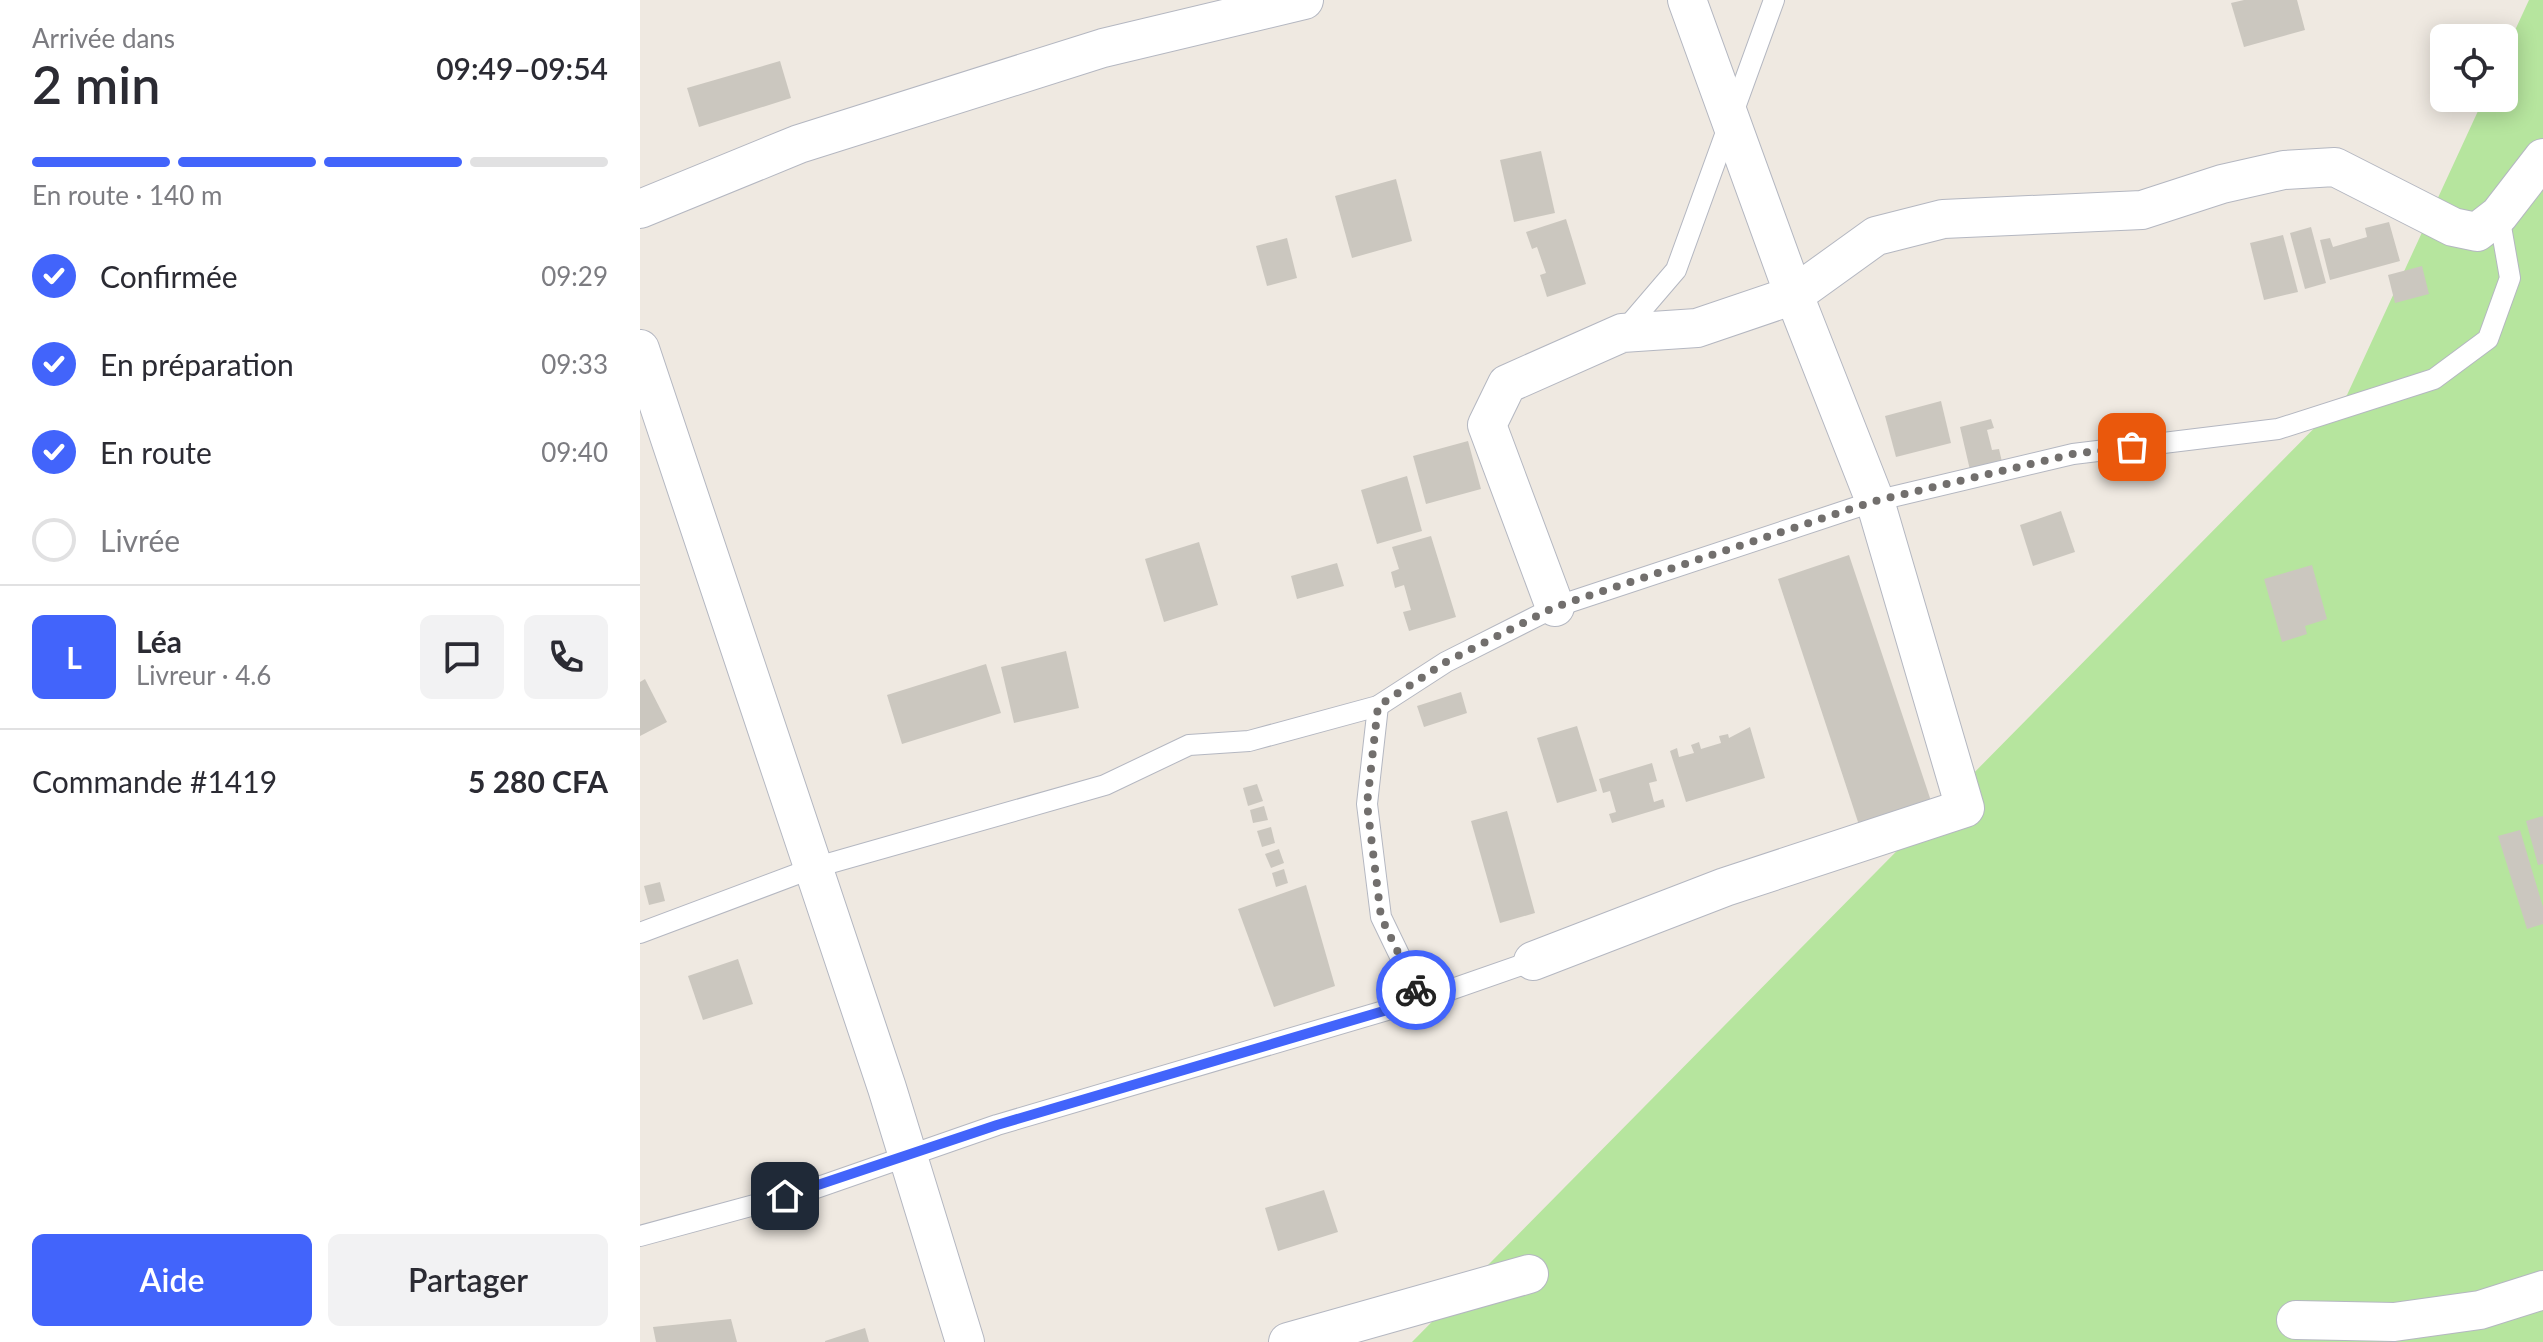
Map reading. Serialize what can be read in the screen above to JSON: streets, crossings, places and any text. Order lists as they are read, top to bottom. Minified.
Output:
{"page":{"heading":["2 min","Arrivée dans","09:49–09:54"],"panel":["Léa","Livreur · 4.6","Commande #1419","5 280 CFA"],"bar":"En route · 140 m","list":[["Confirmée","09:29"],["En préparation","09:33"],["En route","09:40"],"Livrée"],"round":"L","buttons":["Aide","Partager"]}}
